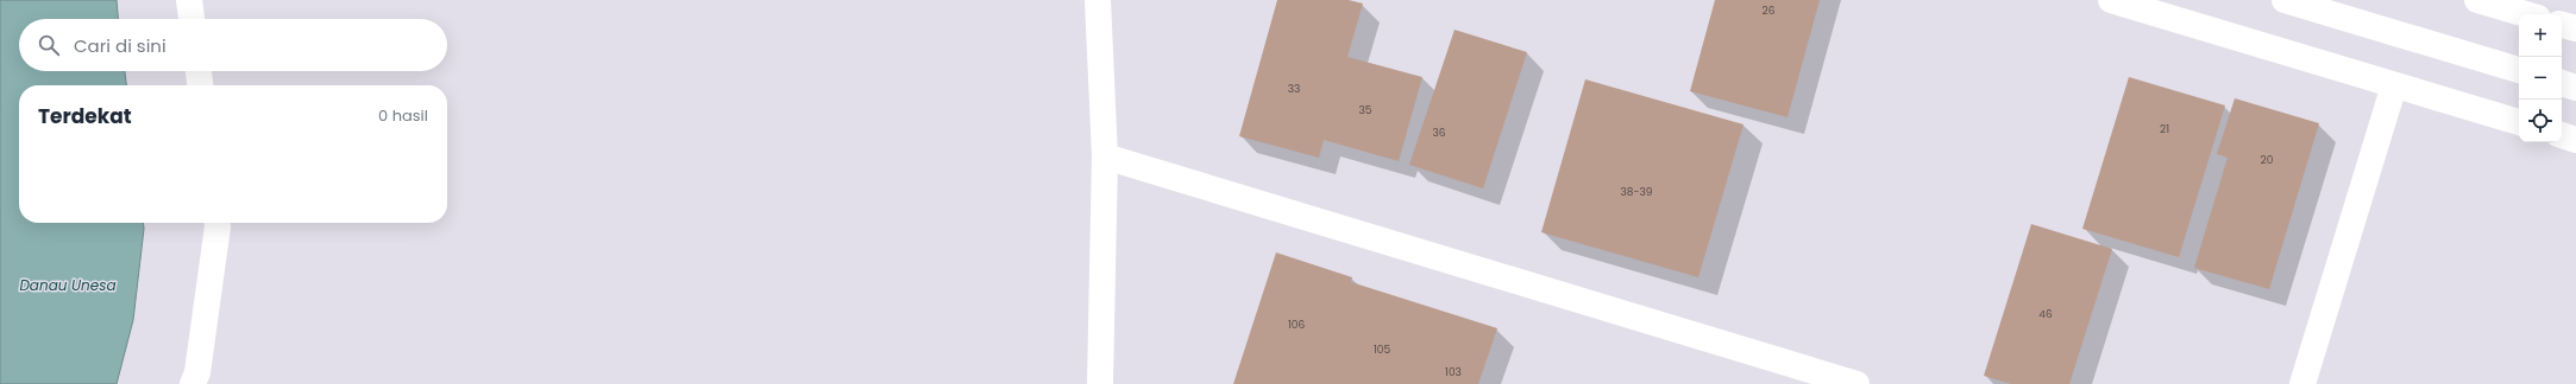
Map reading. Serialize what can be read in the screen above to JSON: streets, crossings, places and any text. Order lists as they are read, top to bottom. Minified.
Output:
{"water":["Danau Unesa"],"house_numbers":["26","33","35","21","36","20","38-39","46","106","105","103"],"page":{"map_buttons":["+","−"],"search":"Cari di sini","heading":["Terdekat","0 hasil"]}}
